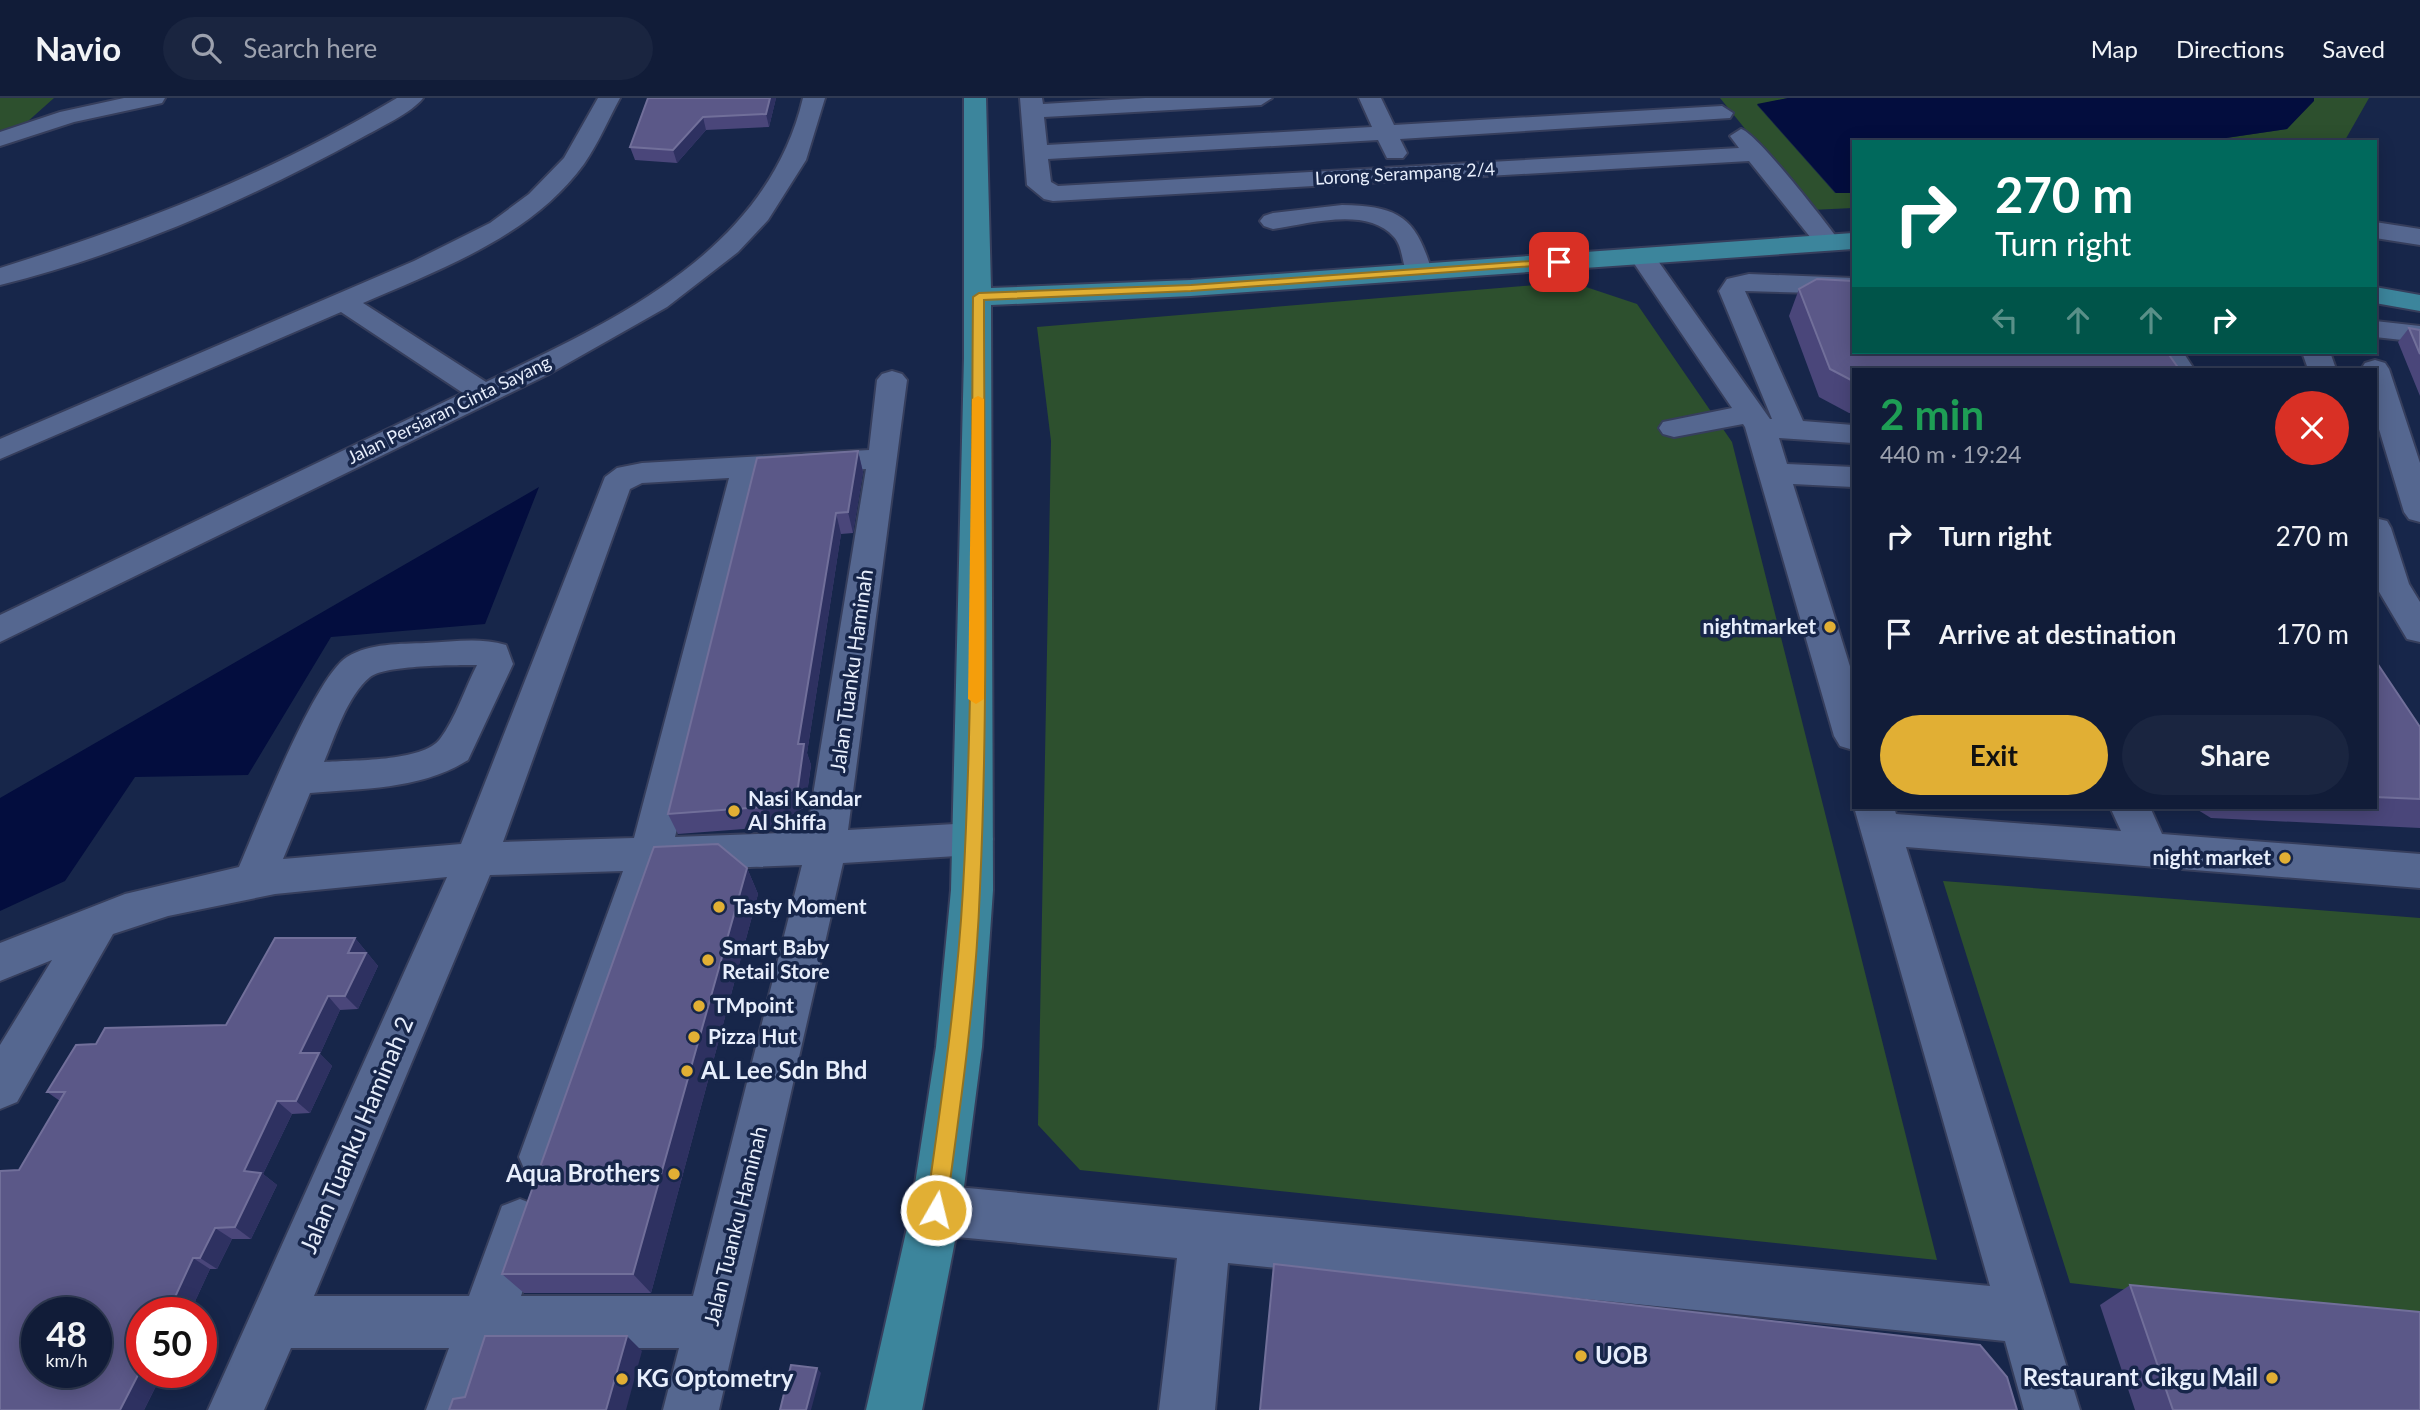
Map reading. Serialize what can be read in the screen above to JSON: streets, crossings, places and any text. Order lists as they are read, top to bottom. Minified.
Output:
{"streets":{"street":["Lorong Serampang 2/4","Jalan Persiaran Cinta Sayang","Jalan Tuanku Haminah","Jalan Tuanku Haminah 2"]},"crossings":[["Jalan Tuanku Haminah","Jalan Tuanku Haminah 2"]],"places":["nightmarket","Nasi Kandar Al Shiffa","night market","Tasty Moment","Smart Baby Retail Store","TMpoint","Pizza Hut","AL Lee Sdn Bhd","Aqua Brothers","UOB","Restaurant Cikgu Mail","KG Optometry"],"page":{"header":"Navio","search":"Search here","nav":["Map","Directions","Saved"],"turn":["270 m","Turn right"],"heading":["2 min","440 m · 19:24"],"list":[{"name":"Turn right","value":"270 m"},{"name":"Arrive at destination","value":"170 m"}],"buttons":["Exit","Share"],"speed":"48 km/h","limit":"50"}}
